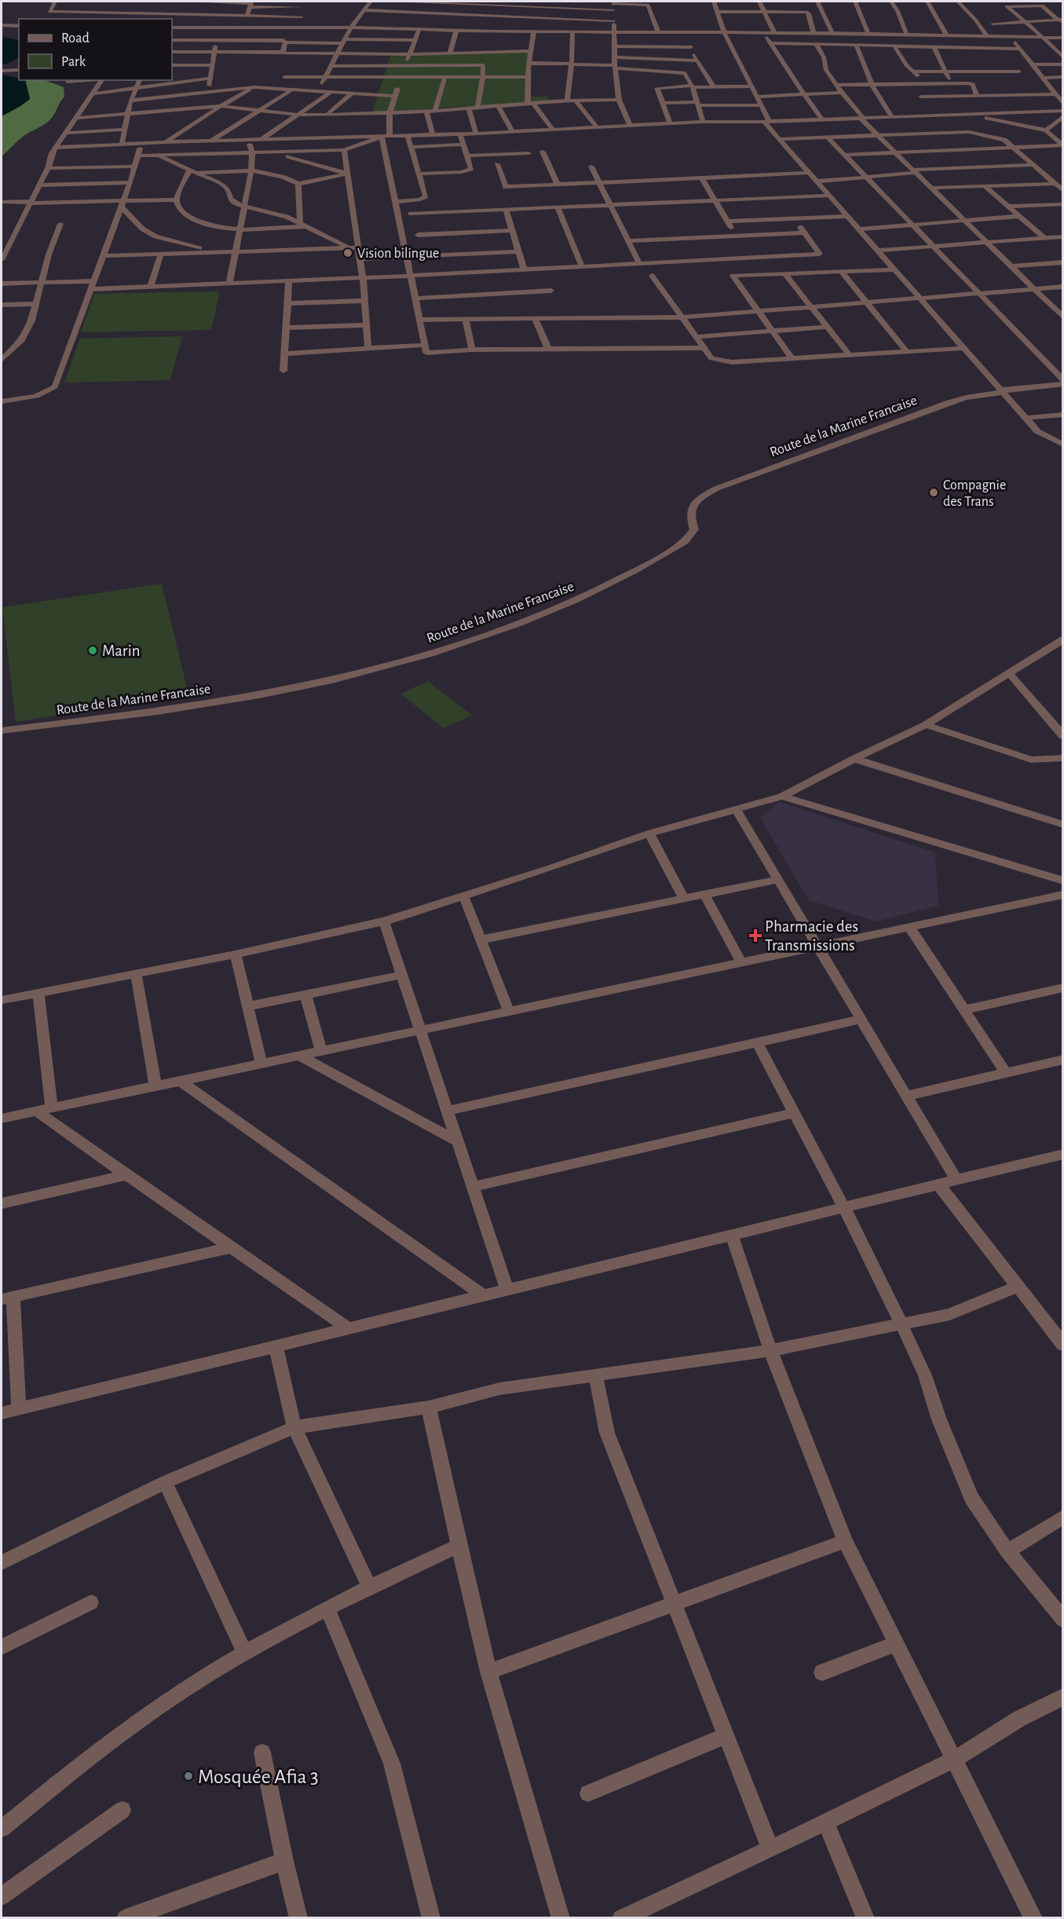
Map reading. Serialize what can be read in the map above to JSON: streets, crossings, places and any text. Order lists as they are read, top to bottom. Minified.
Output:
{"streets":{"street":["Route de la Marine Francaise"]},"places":{"other":["Vision bilingue","Compagnie des Trans","Marin","Mosquée Afia 3"],"health":["Pharmacie des Transmissions"]},"legend":["Road","Park"]}
